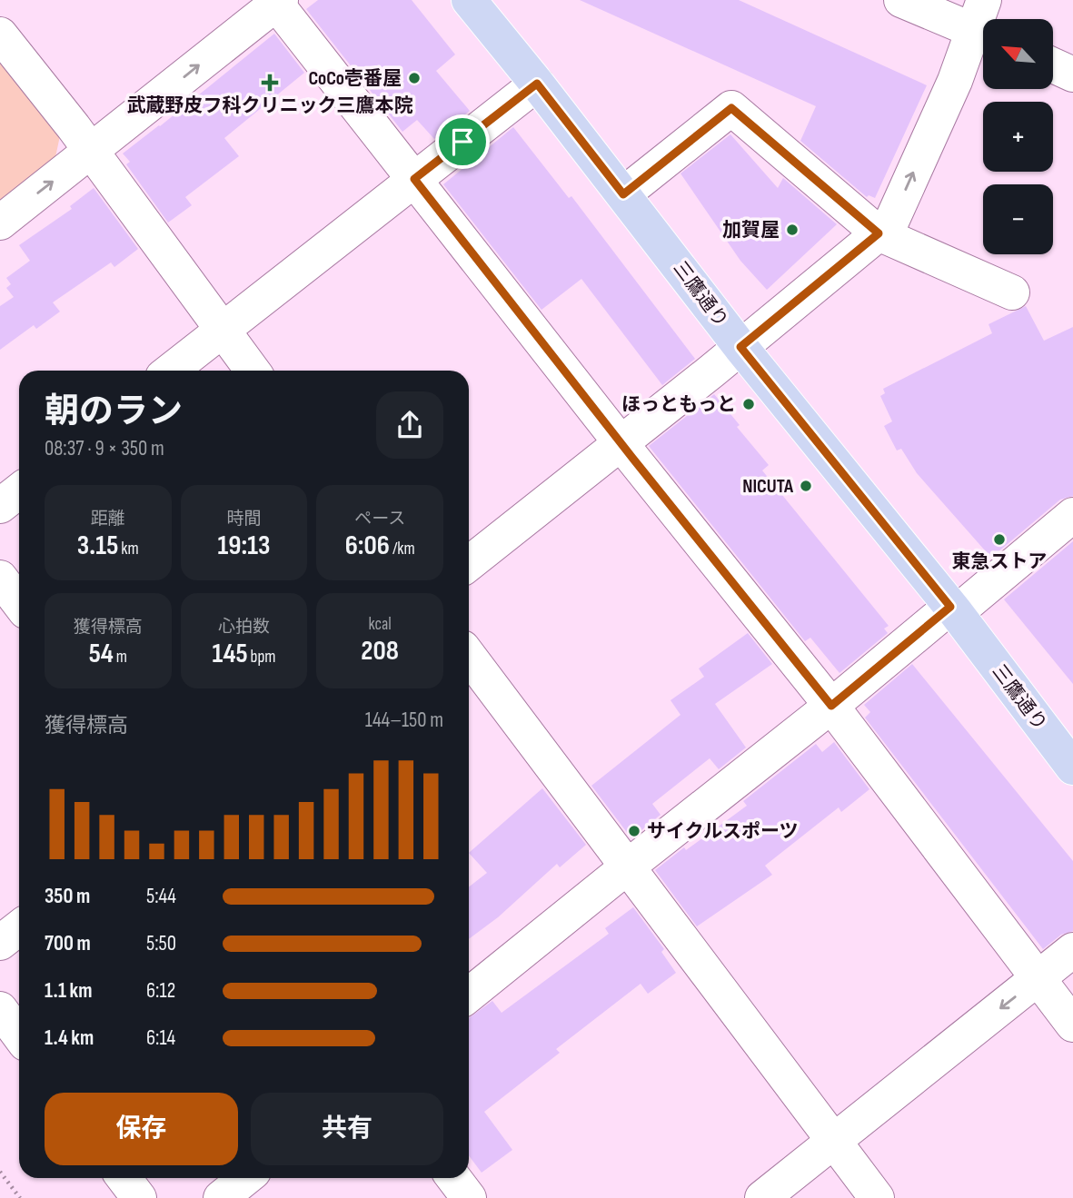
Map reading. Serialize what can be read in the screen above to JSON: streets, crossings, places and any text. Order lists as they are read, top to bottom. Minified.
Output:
{"streets":{"main road":["三鷹通り"]},"places":{"other":["CoCo壱番屋","加賀屋","ほっともっと","NICUTA","東急ストア","サイクルスポーツ"],"health":["武蔵野皮フ科クリニック三鷹本院"]},"north":"top left","page":{"map_buttons":["+","−"],"heading":["朝のラン","08:37 · 9 × 350 m"],"stats":[["距離","3.15 km"],["時間","19:13"],["ペース","6:06 /km"],["獲得標高","54 m"],["心拍数","145 bpm"],["kcal","208"]],"chart":["獲得標高","144–150 m"],"list":[{"name":"350 m","note":"5:44"},{"name":"700 m","note":"5:50"},{"name":"1.1 km","note":"6:12"},{"name":"1.4 km","note":"6:14"}],"buttons":["保存","共有"]}}
